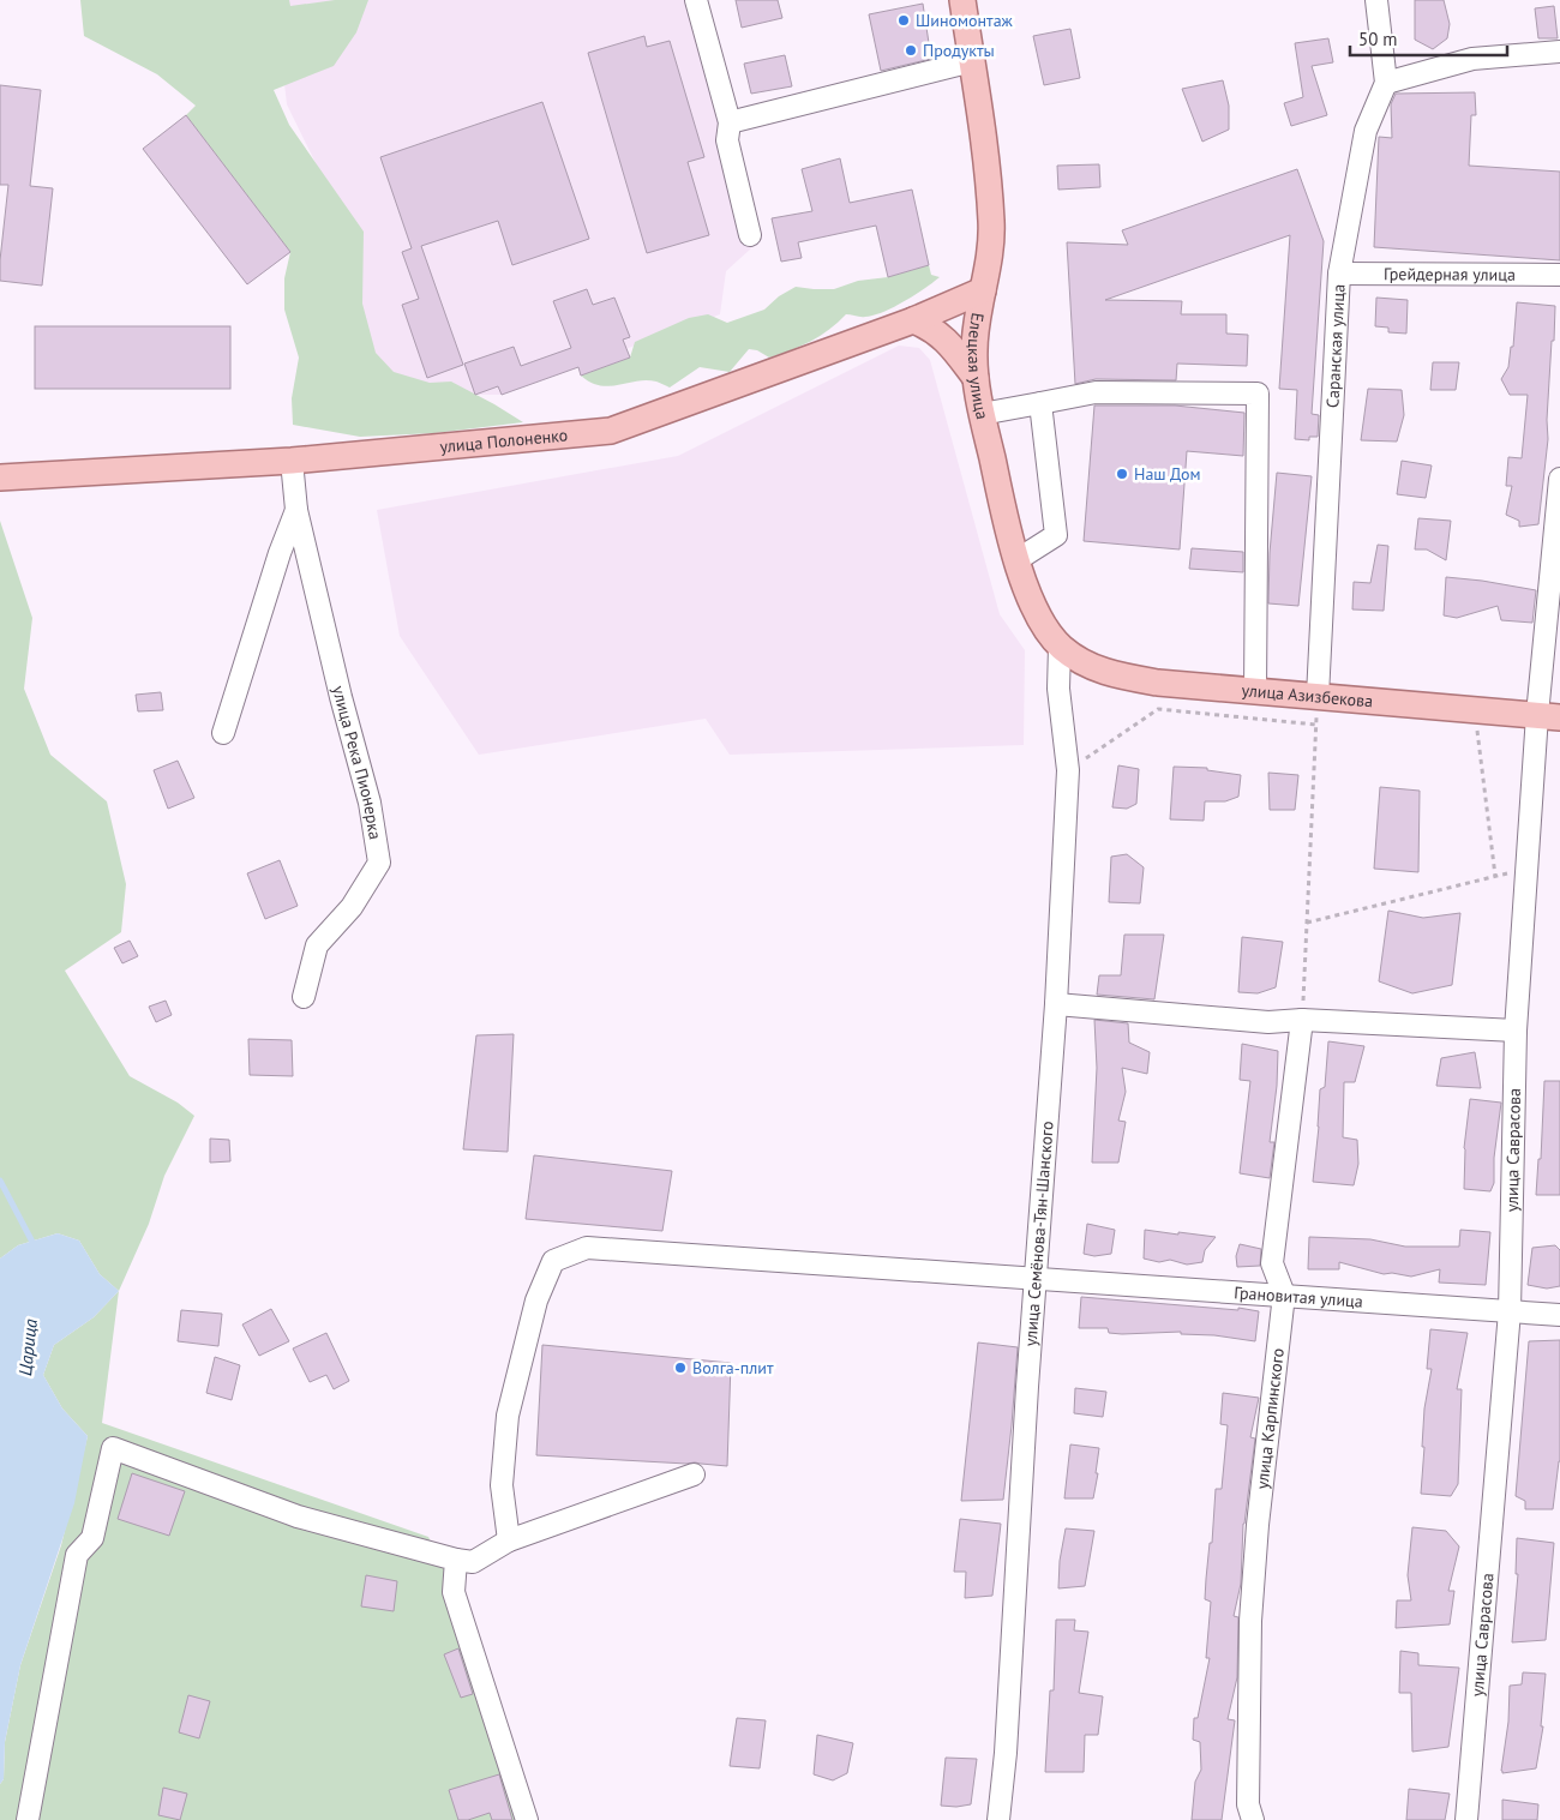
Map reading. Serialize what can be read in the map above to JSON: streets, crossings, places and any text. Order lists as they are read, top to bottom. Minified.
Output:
{"streets":{"main road":["Елецкая улица","улица Полоненко","улица Азизбекова"],"street":["Грейдерная улица","Саранская улица","улица Река Пионерка","улица Саврасова","улица Семёнова-Тян-Шанского","Грановитая улица","улица Карпинского"]},"crossings":[["Грейдерная улица","Саранская улица"],["Саранская улица","улица Азизбекова"],["Елецкая улица","улица Полоненко"],["Елецкая улица","улица Азизбекова"],["Елецкая улица","улица Семёнова-Тян-Шанского"],["улица Полоненко","улица Река Пионерка"],["улица Азизбекова","улица Саврасова"],["улица Азизбекова","улица Семёнова-Тян-Шанского"],["улица Саврасова","Грановитая улица"],["улица Семёнова-Тян-Шанского","Грановитая улица"],["Грановитая улица","улица Карпинского"]],"water":["Царица"],"places":["Шиномонтаж","Продукты","Наш Дом","Волга-плит"],"scale_bar":"50 m"}
